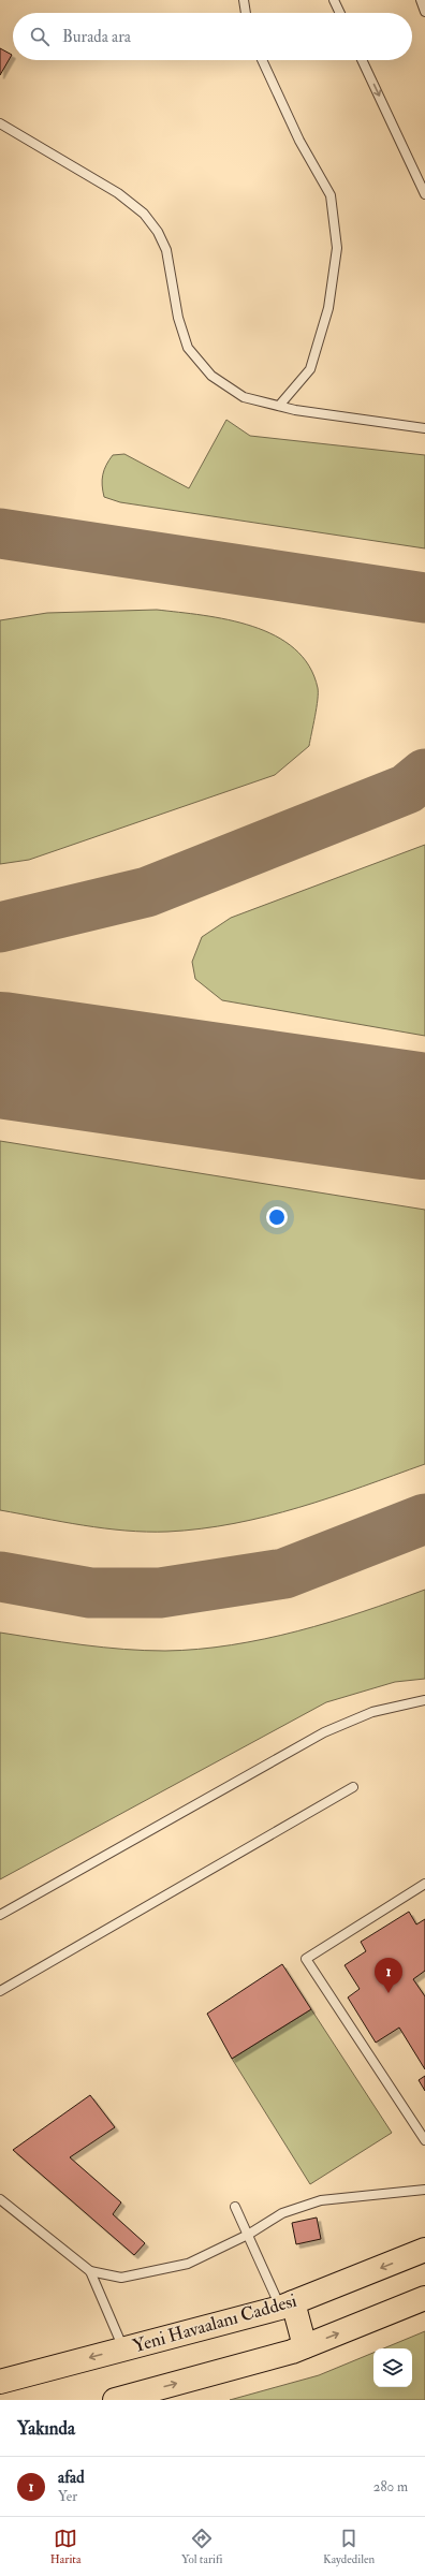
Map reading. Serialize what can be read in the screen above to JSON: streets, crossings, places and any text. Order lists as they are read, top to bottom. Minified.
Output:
{"streets":{"main road":["Yeni Havaalanı Caddesi"]},"page":{"search":"Burada ara","pins":"1","heading":"Yakında","list":[{"mark":"1","name":"afad","note":"Yer","value":"280 m"}],"nav":["Harita","Yol tarifi","Kaydedilen"]}}
